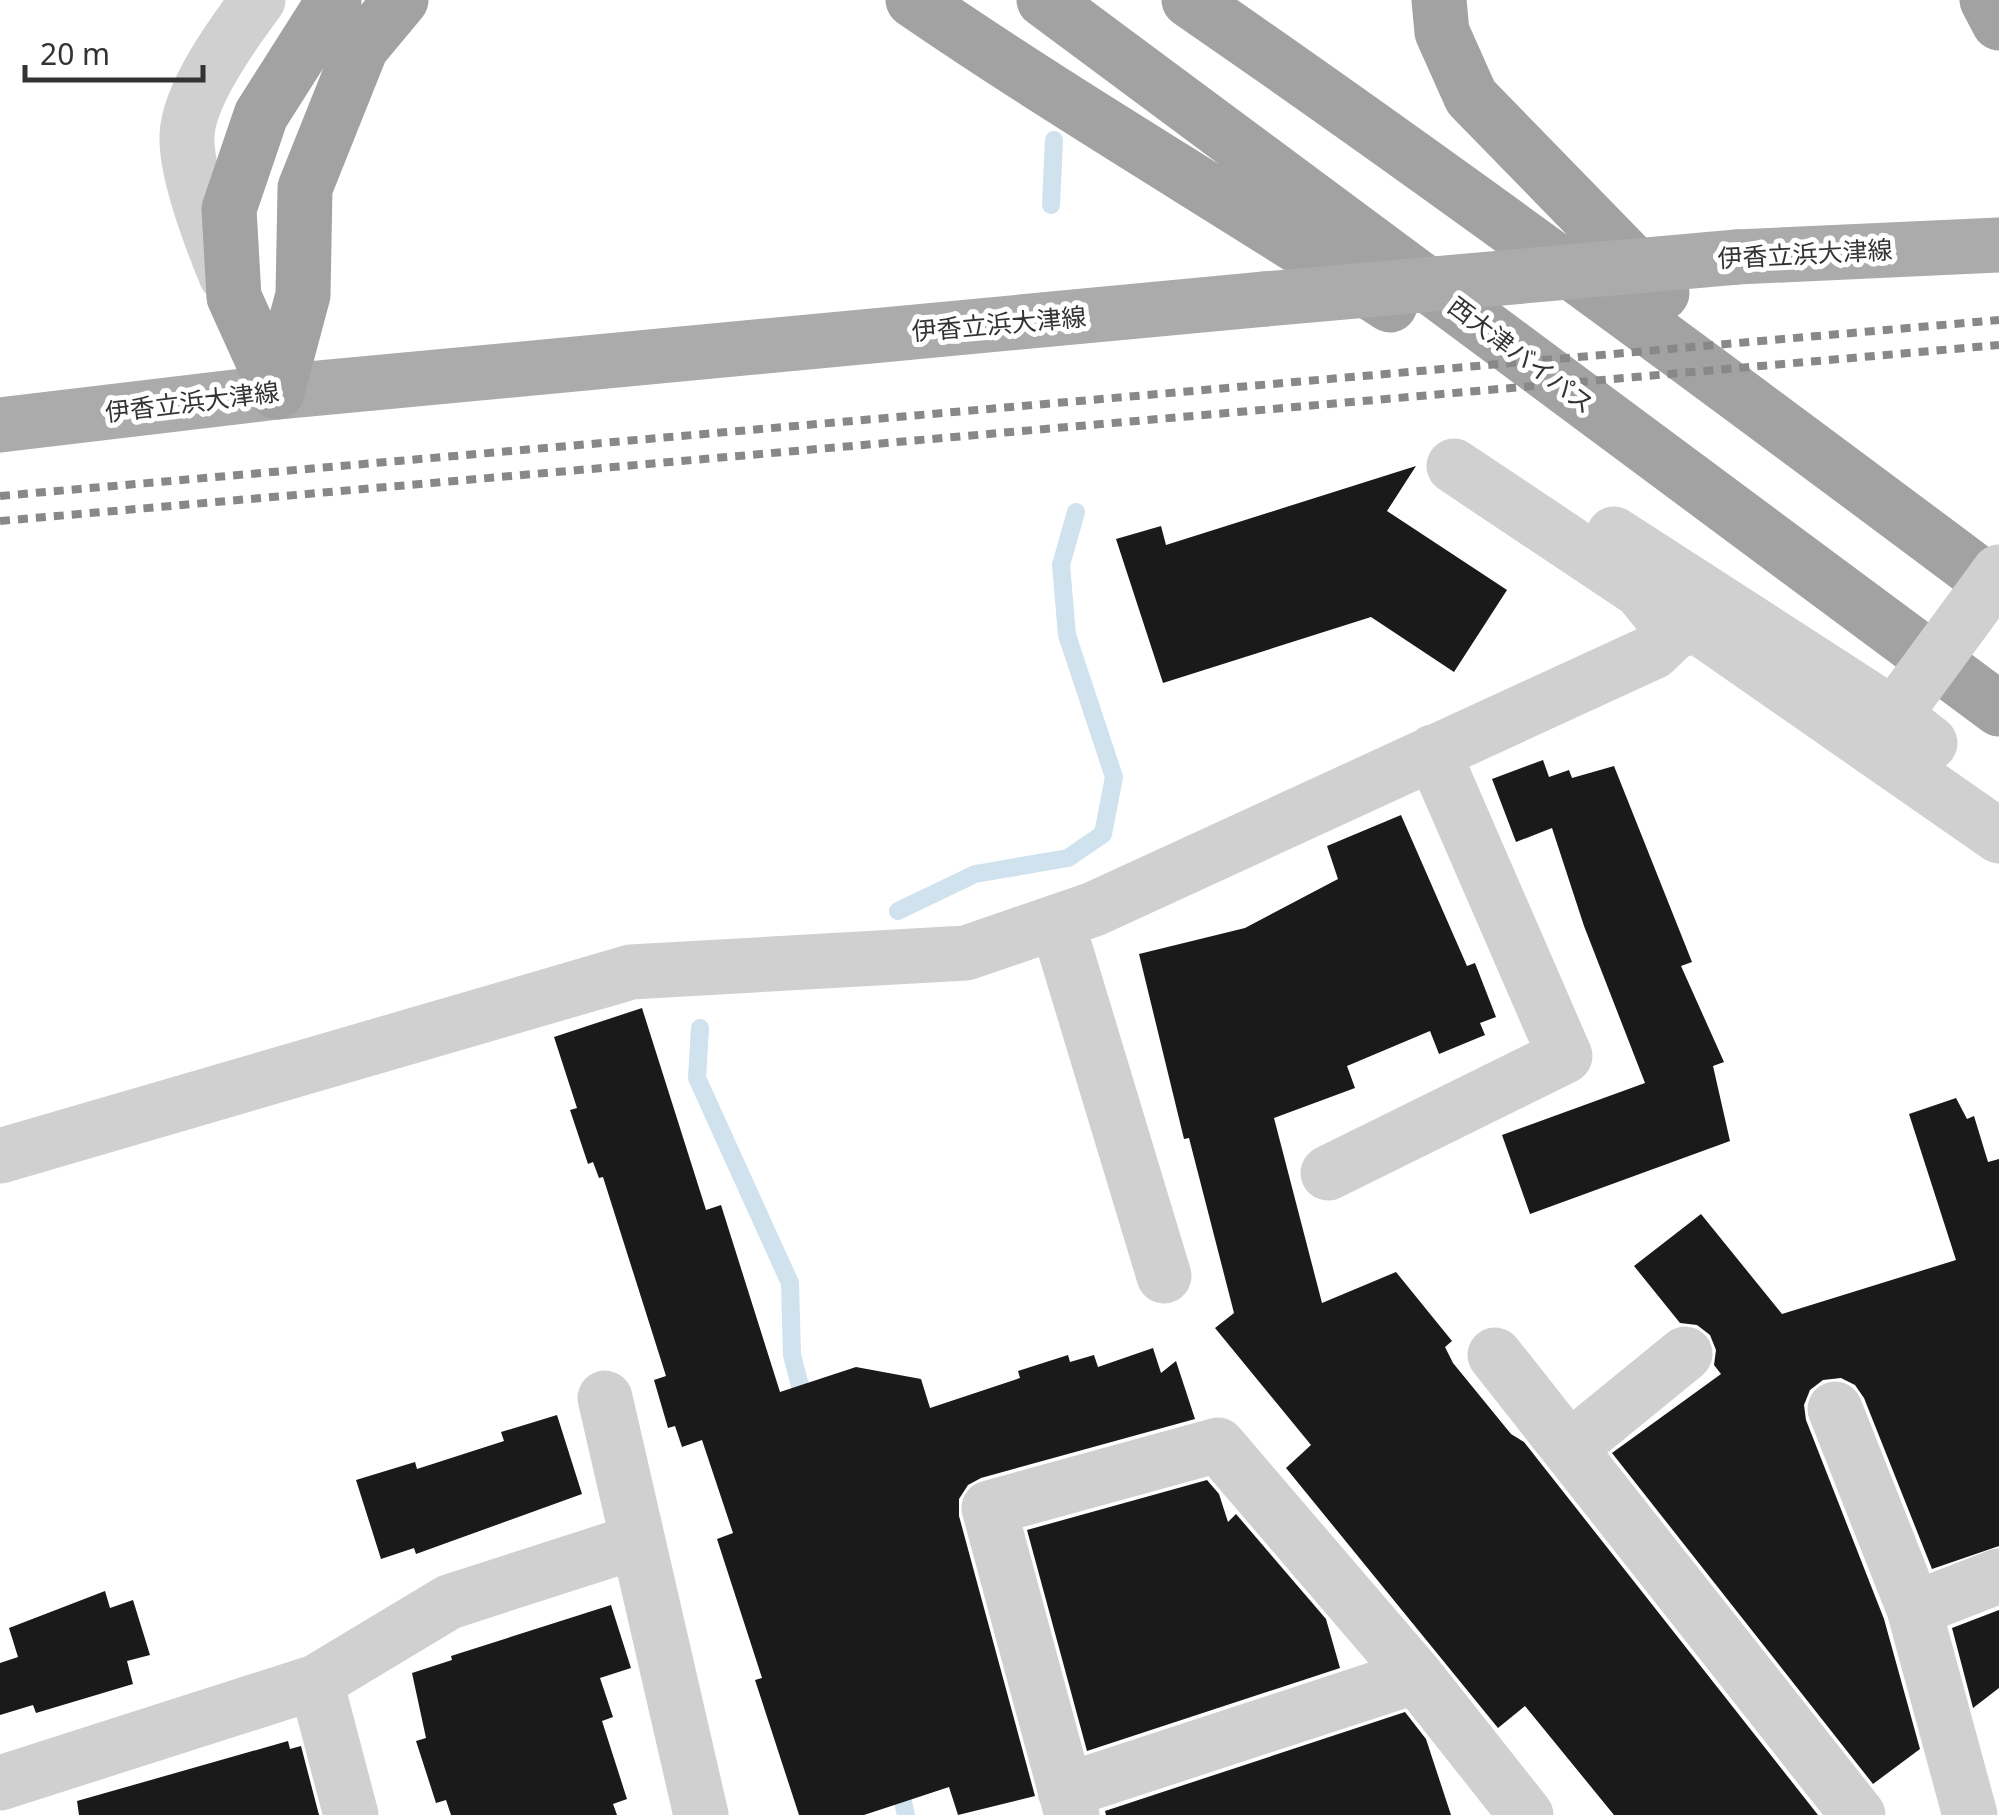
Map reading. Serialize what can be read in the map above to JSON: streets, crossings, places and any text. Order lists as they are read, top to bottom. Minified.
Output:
{"streets":{"highway":["西大津バイパス"],"main road":["伊香立浜大津線"]},"scale_bar":"20 m"}
